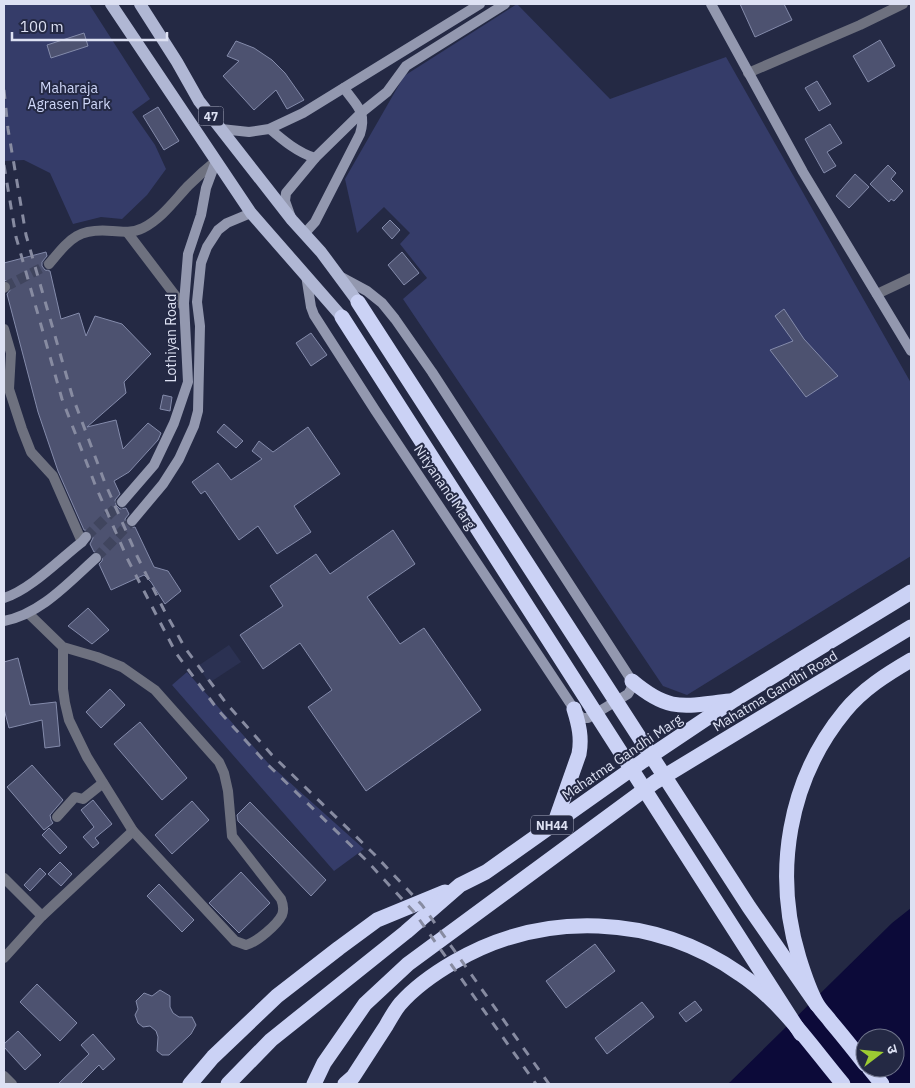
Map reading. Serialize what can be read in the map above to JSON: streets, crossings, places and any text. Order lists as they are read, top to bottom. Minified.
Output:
{"streets":{"highway":["Mahatma Gandhi Road","Mahatma Gandhi Marg","NH44"],"main road":["47","Lothiyan Road","Nityanand Marg"]},"crossings":[["47","Lothiyan Road"],["47","Nityanand Marg"]],"parks":["Maharaja Agrasen Park"],"scale_bar":"100 m","north":"right"}
